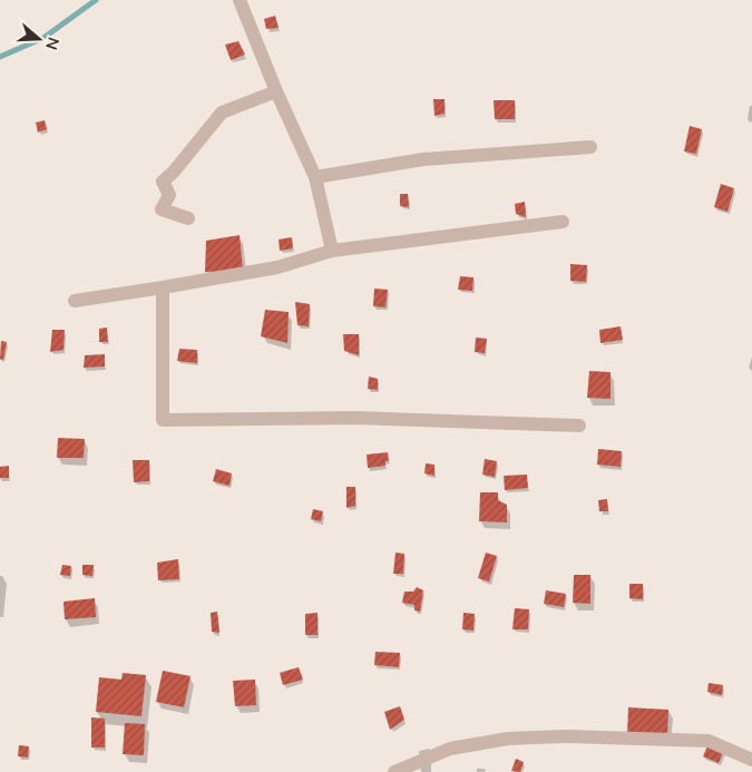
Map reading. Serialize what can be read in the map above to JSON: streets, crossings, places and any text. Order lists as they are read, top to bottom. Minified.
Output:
{"north":"right"}
